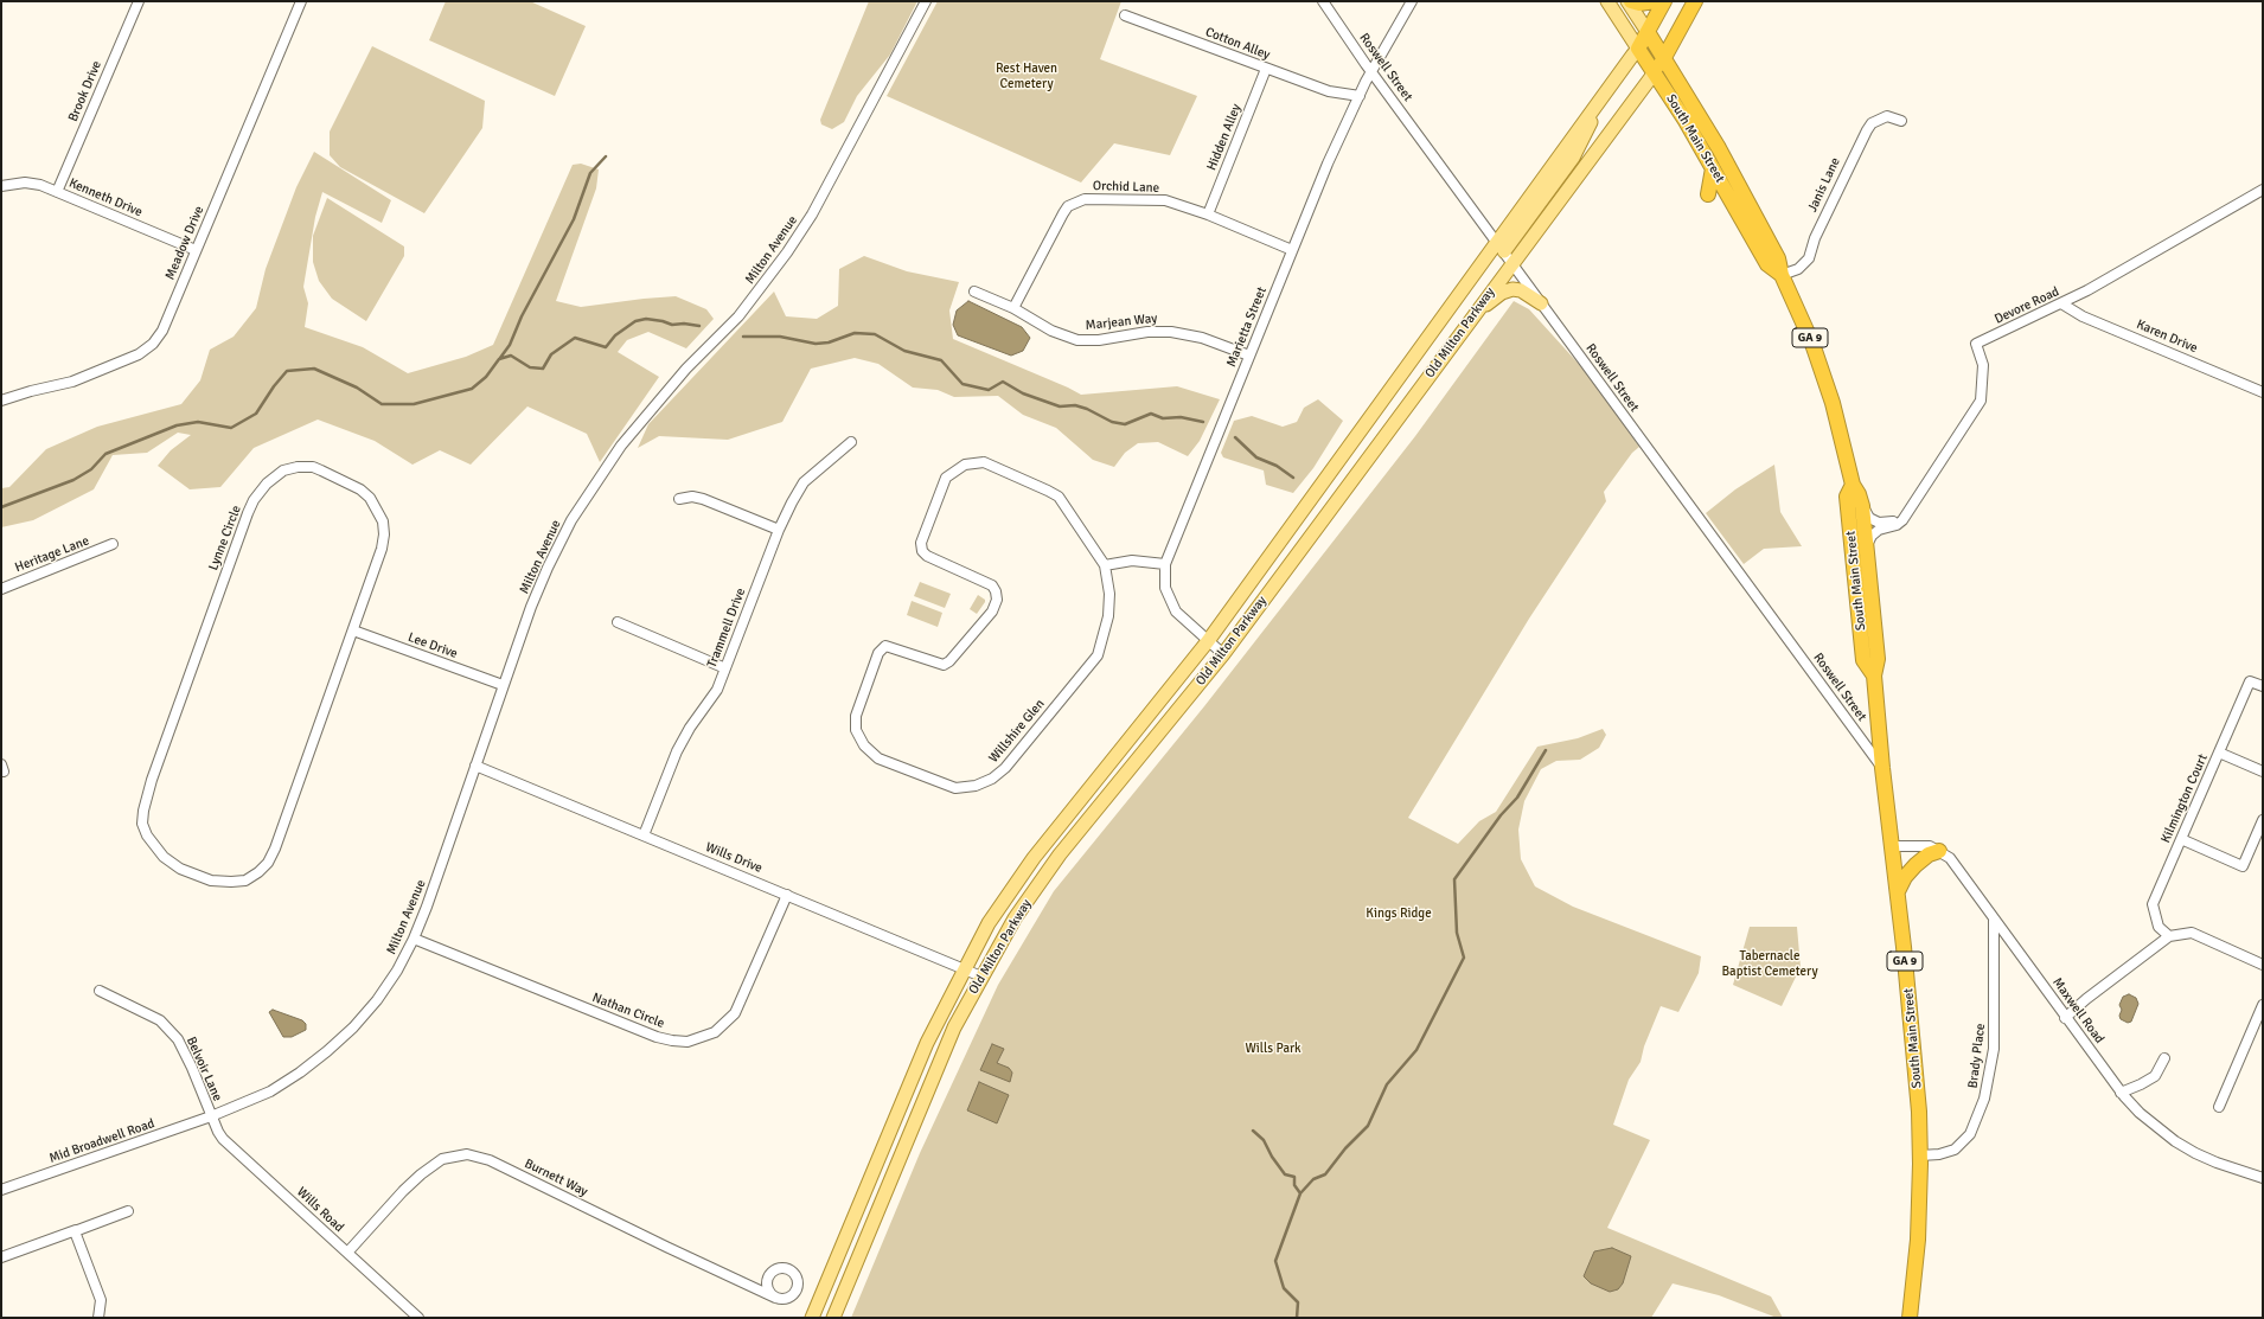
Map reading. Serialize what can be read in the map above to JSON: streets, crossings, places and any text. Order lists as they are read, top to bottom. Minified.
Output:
{"streets":{"highway":["South Main Street","Old Milton Parkway","GA 9"],"street":["Cotton Alley","Roswell Street","Brook Drive","Hidden Alley","Janis Lane","Orchid Lane","Kenneth Drive","Meadow Drive","Milton Avenue","Devore Road","Marjean Way","Marietta Street","Karen Drive","Lynne Circle","Heritage Lane","Trammell Drive","Lee Drive","Willshire Glen","Kilmington Court","Wills Drive","Nathan Circle","Maxwell Road","Brady Place","Belvoir Lane","Mid Broadwell Road","Burnett Way","Wills Road"]},"crossings":[["Cotton Alley","Hidden Alley"],["Cotton Alley","Marietta Street"],["Roswell Street","South Main Street"],["Roswell Street","Marietta Street"],["Roswell Street","Old Milton Parkway"],["Brook Drive","Kenneth Drive"],["Hidden Alley","Orchid Lane"],["South Main Street","Janis Lane"],["South Main Street","Old Milton Parkway"],["South Main Street","Maxwell Road"],["South Main Street","Brady Place"],["Orchid Lane","Marjean Way"],["Orchid Lane","Marietta Street"],["Kenneth Drive","Meadow Drive"],["Milton Avenue","Lee Drive"],["Milton Avenue","Wills Drive"],["Milton Avenue","Nathan Circle"],["Milton Avenue","Belvoir Lane"],["Milton Avenue","Mid Broadwell Road"],["Milton Avenue","Wills Road"],["Devore Road","Karen Drive"],["Marjean Way","Marietta Street"],["Marietta Street","Old Milton Parkway"],["Old Milton Parkway","Wills Drive"],["Lynne Circle","Lee Drive"],["Trammell Drive","Wills Drive"],["Wills Drive","Nathan Circle"],["Maxwell Road","Brady Place"],["Belvoir Lane","Mid Broadwell Road"],["Belvoir Lane","Wills Road"],["Mid Broadwell Road","Wills Road"],["Burnett Way","Wills Road"]],"parks":["Rest Haven Cemetery","Kings Ridge","Tabernacle Baptist Cemetery","Wills Park"]}
